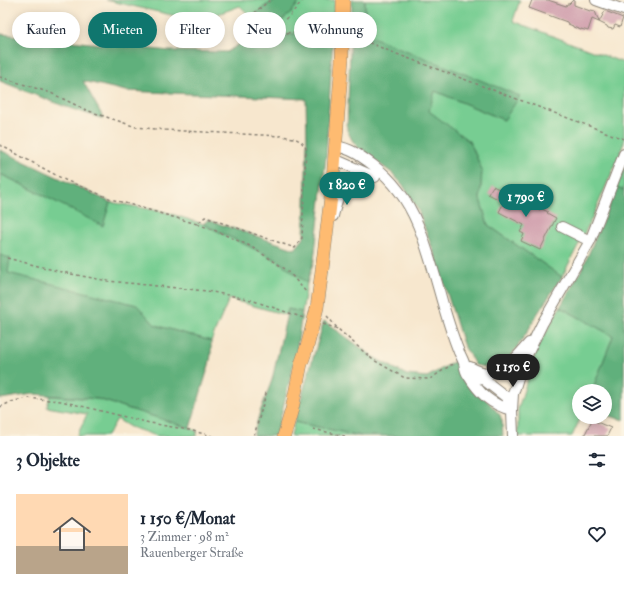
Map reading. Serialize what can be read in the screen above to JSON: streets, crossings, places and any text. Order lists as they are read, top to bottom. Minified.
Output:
{"page":{"chip":["Kaufen","Mieten","Filter","Neu","Wohnung"],"price":["1 820 €","1 790 €","1 150 €"],"heading":"3 Objekte","list":[{"name":"1 150 €/Monat","note":"3 Zimmer · 98 m² · Rauenberger Straße"}]}}
